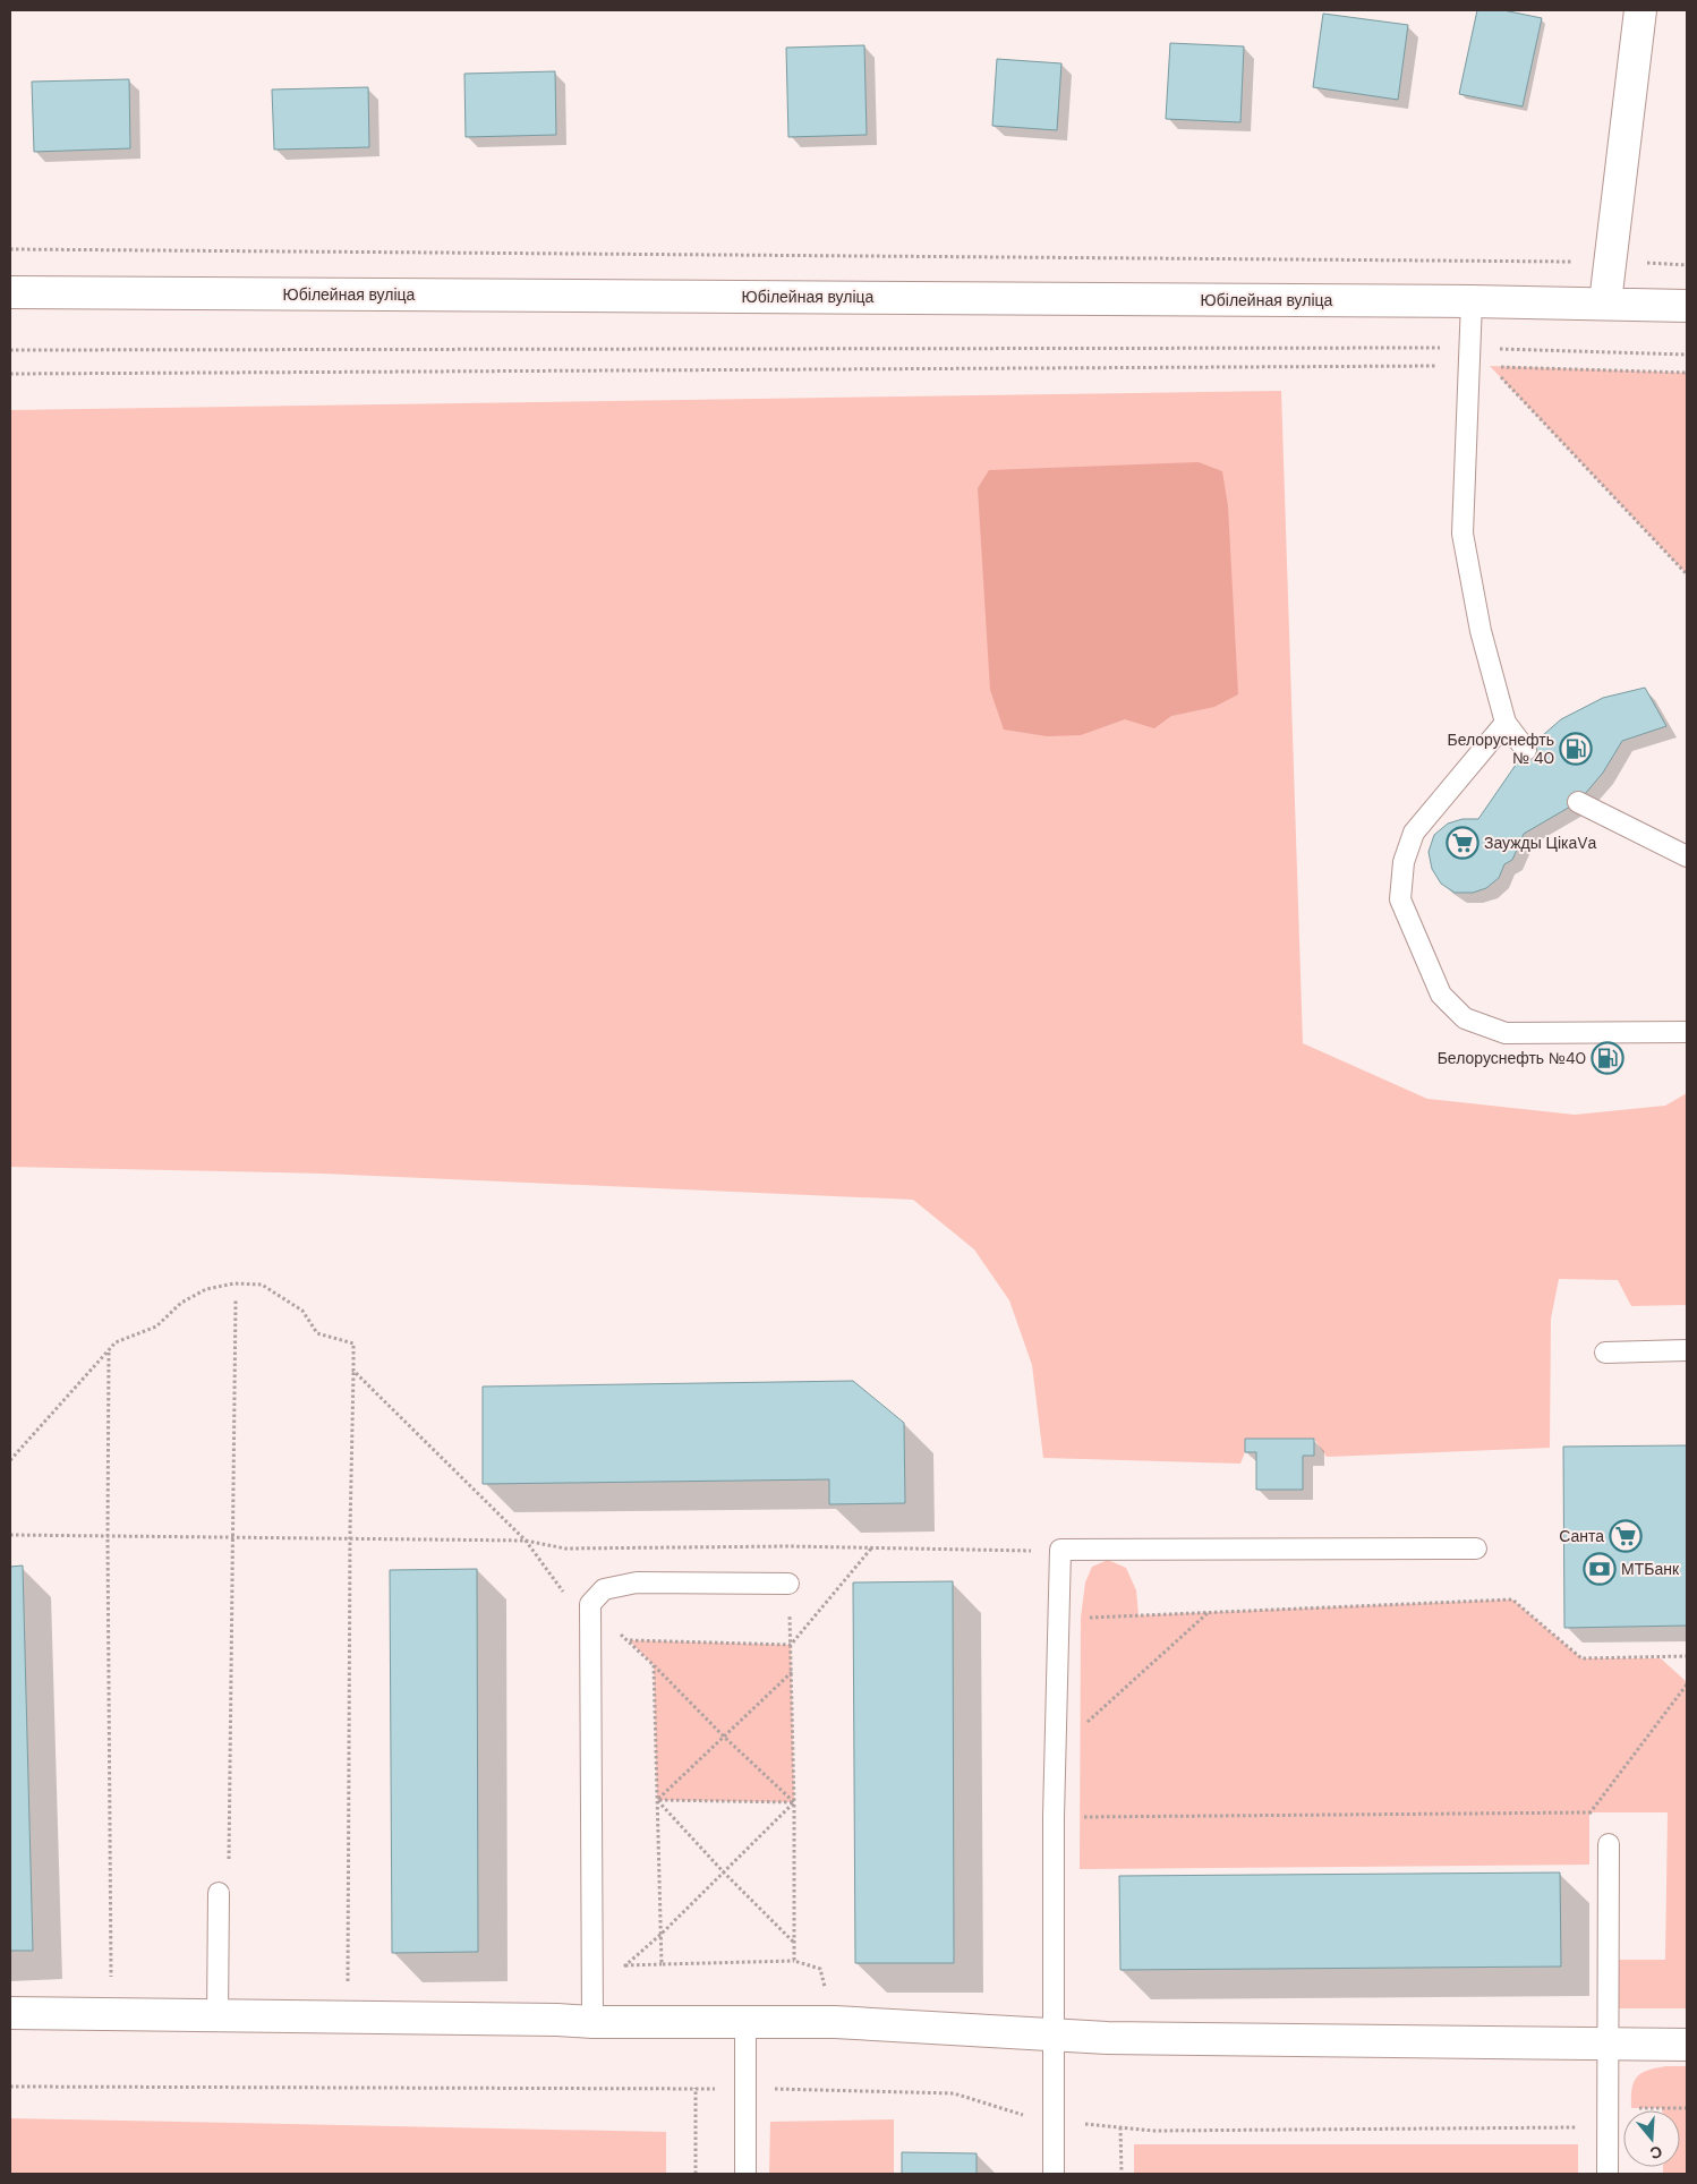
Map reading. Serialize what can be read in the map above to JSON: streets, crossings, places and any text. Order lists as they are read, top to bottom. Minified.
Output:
{"streets":{"street":["Юбілейная вуліца"]},"places":{"fuel station":["Белоруснефть № 40","Белоруснефть №40"],"supermarket":["Заужды ЦікаVа","Санта"],"bank":["МТБанк"]},"north":"bottom"}
